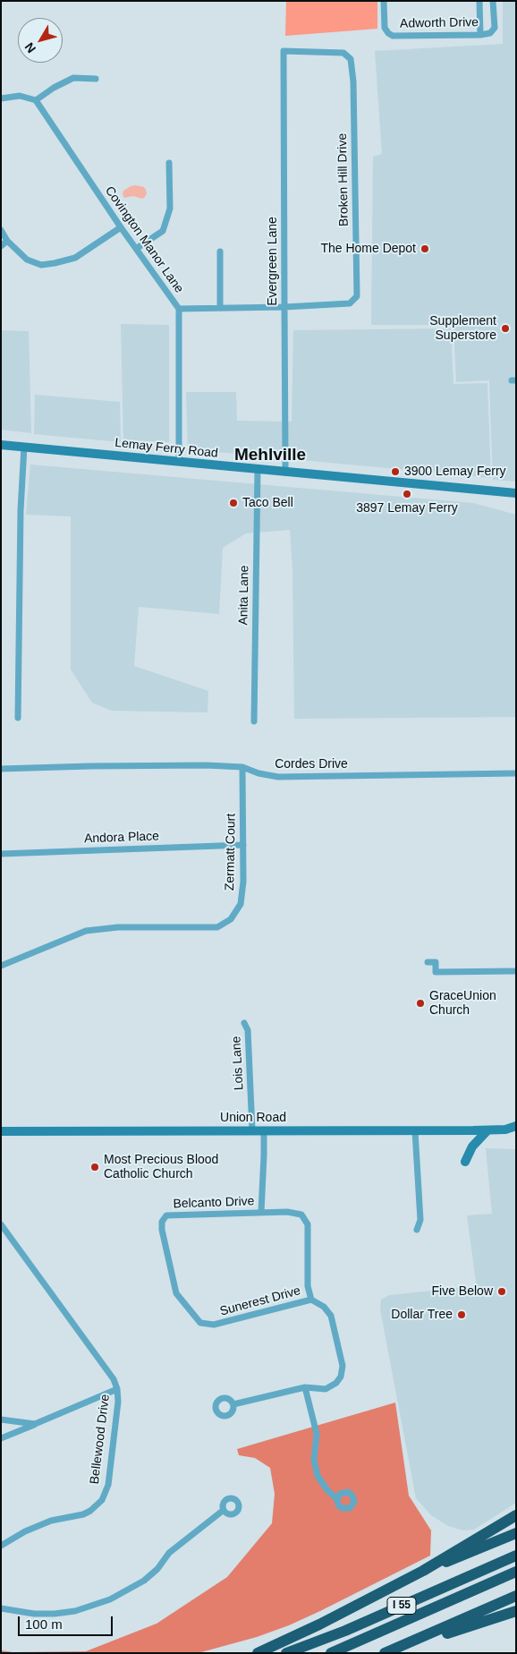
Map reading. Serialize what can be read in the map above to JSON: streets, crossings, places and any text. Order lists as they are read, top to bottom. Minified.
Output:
{"streets":{"highway":["I 55"],"main road":["Lemay Ferry Road","Union Road"],"street":["Adworth Drive","Broken Hill Drive","Covington Manor Lane","Evergreen Lane","Anita Lane","Cordes Drive","Andora Place","Zermatt Court","Lois Lane","Belcanto Drive","Sunerest Drive","Bellewood Drive"]},"crossings":[["Broken Hill Drive","Covington Manor Lane"],["Broken Hill Drive","Evergreen Lane"],["Covington Manor Lane","Lemay Ferry Road"],["Evergreen Lane","Lemay Ferry Road"],["Lemay Ferry Road","Anita Lane"],["Cordes Drive","Zermatt Court"],["Andora Place","Zermatt Court"],["Lois Lane","Union Road"],["Belcanto Drive","Sunerest Drive"]],"districts":["Mehlville"],"places":["The Home Depot","Supplement Superstore","3900 Lemay Ferry","3897 Lemay Ferry","Taco Bell","GraceUnion Church","Most Precious Blood Catholic Church","Five Below","Dollar Tree"],"scale_bar":"100 m","north":"bottom left"}
